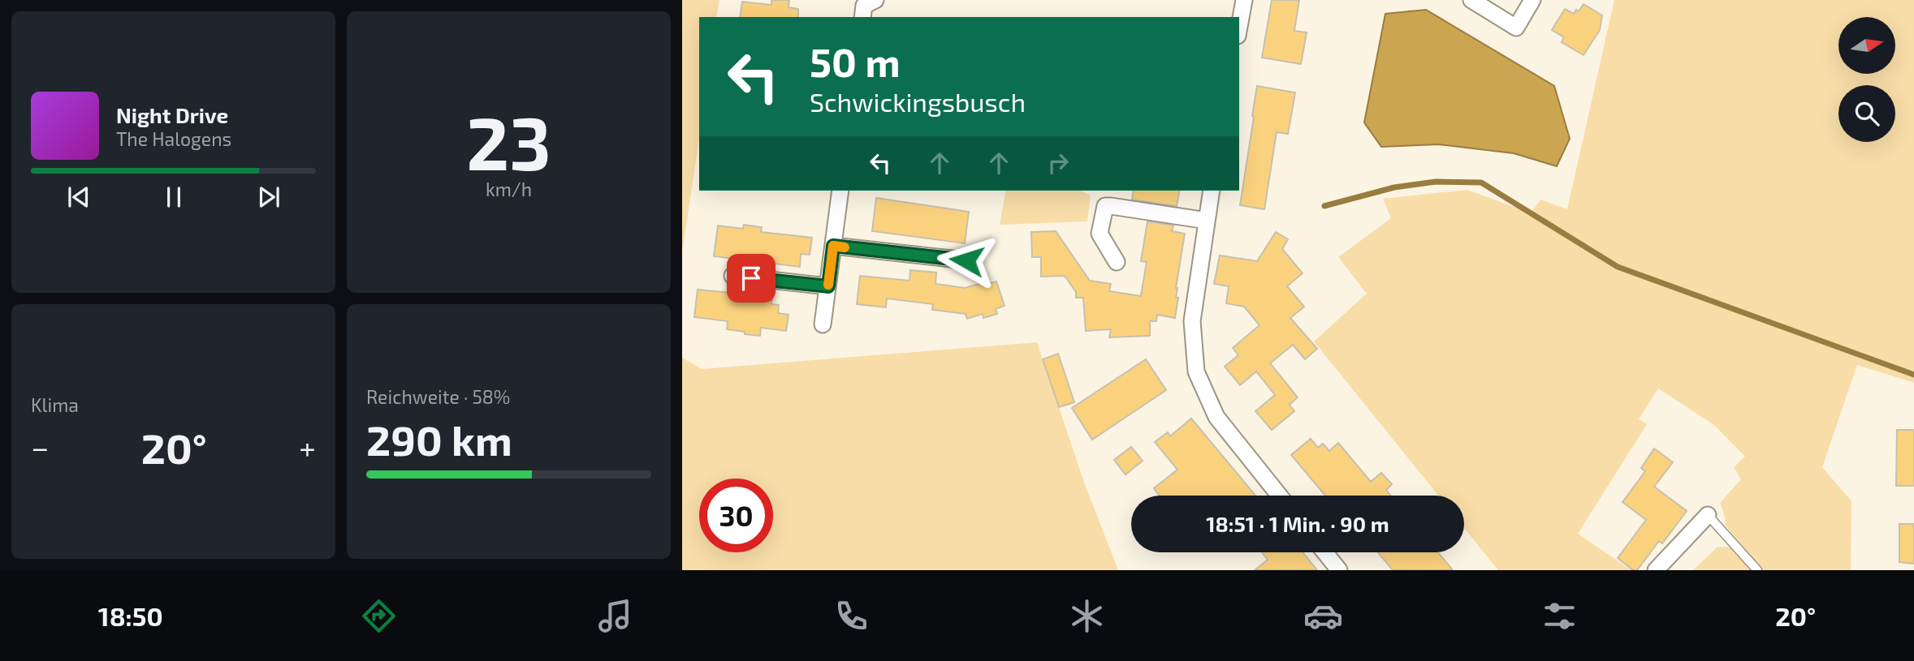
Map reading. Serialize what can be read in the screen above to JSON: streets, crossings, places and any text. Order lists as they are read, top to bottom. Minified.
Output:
{"north":"right","page":{"tile":[["23","km/h"],"Klima",["Reichweite · 58%","290 km"]],"turn":["50 m","Schwickingsbusch"],"song":["Night Drive","The Halogens"],"heat":["−","20°","+"],"limit":"30","trip":"18:51 · 1 Min. · 90 m","tabs":["18:50","20°"]}}
